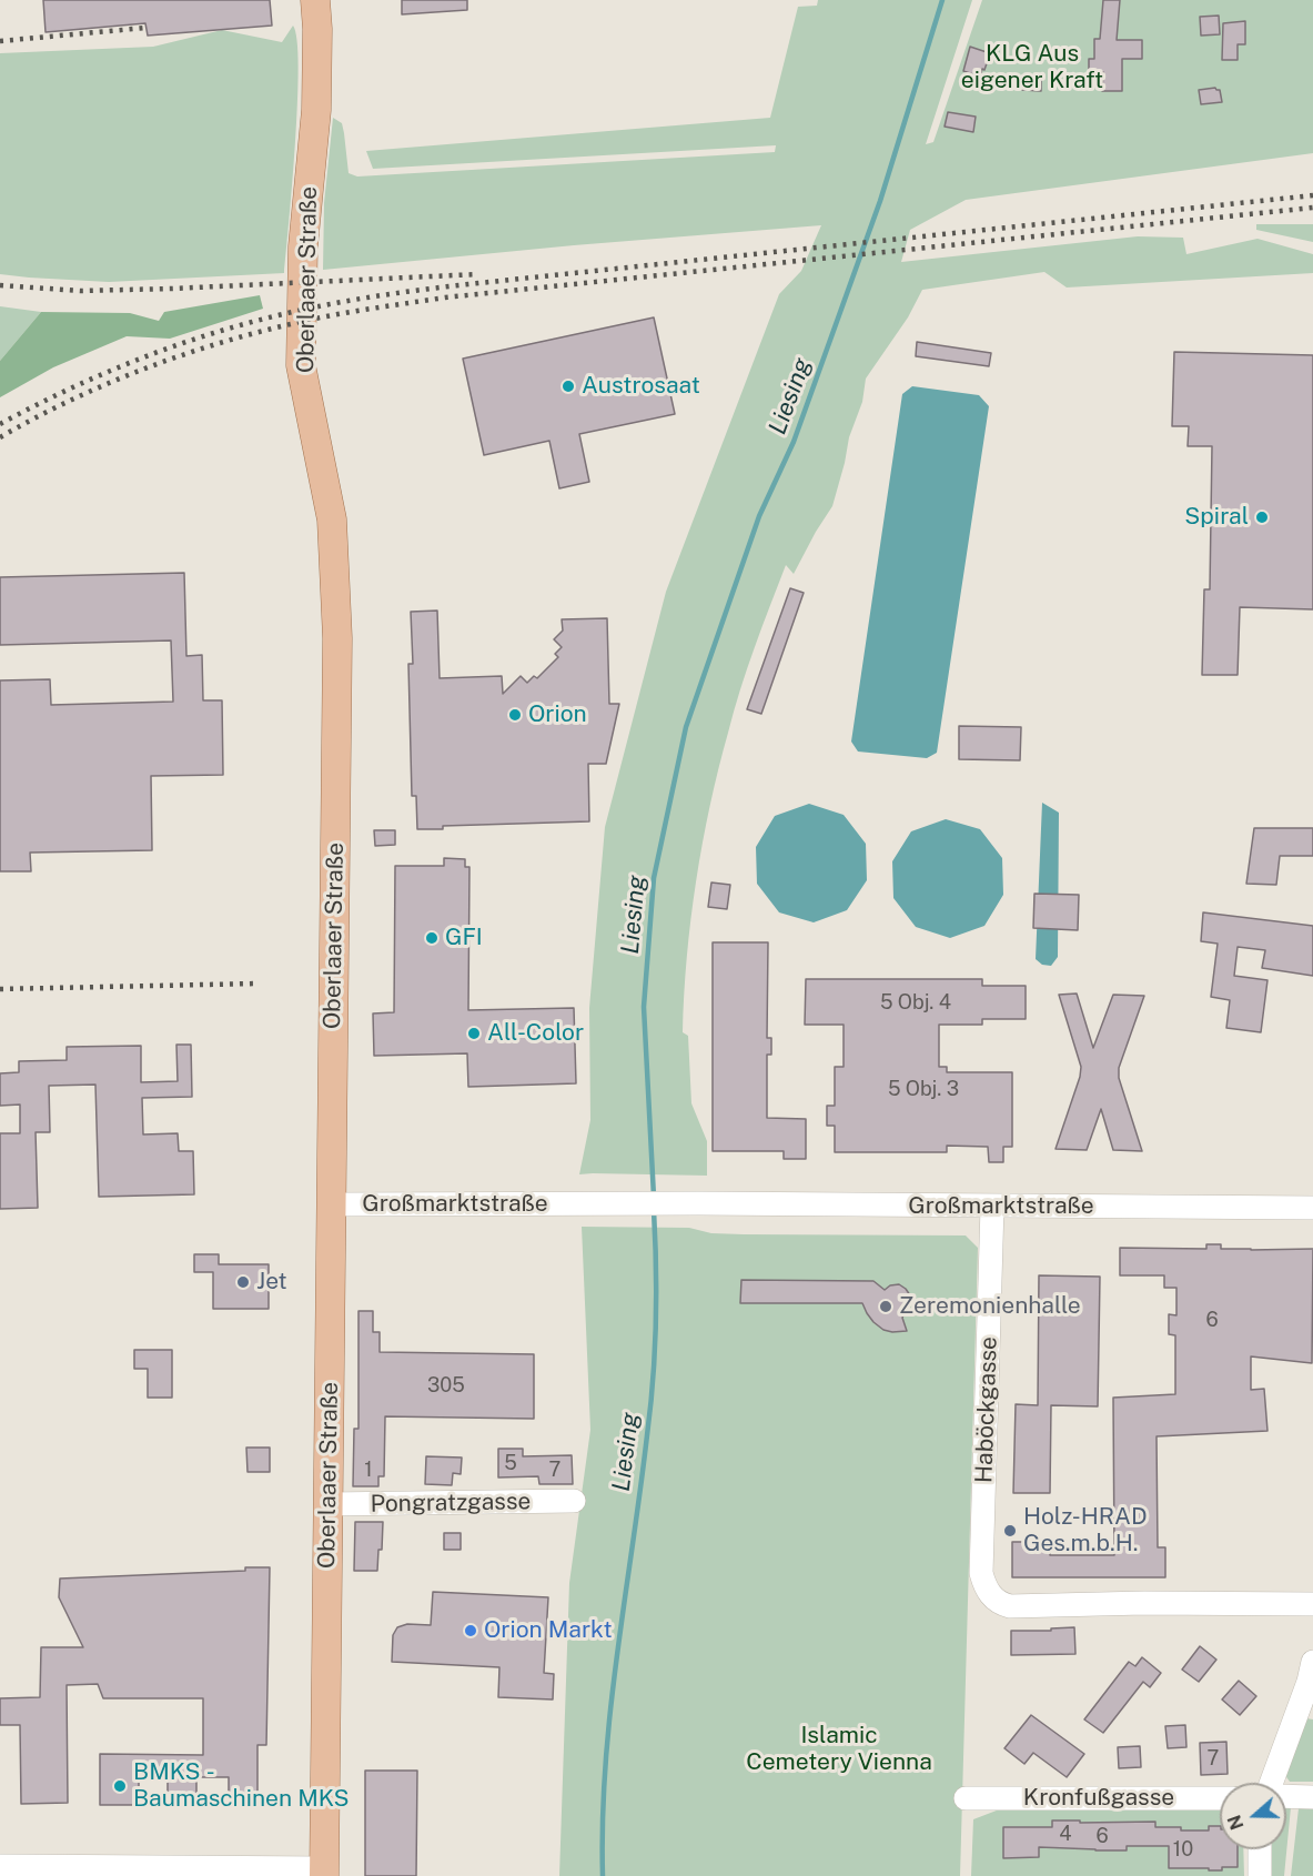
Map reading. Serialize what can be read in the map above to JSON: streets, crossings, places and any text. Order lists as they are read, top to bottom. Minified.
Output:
{"streets":{"main road":["Oberlaaer Straße"],"street":["Großmarktstraße","Haböckgasse","Pongratzgasse","Kronfußgasse"]},"crossings":[["Oberlaaer Straße","Großmarktstraße"],["Oberlaaer Straße","Pongratzgasse"],["Großmarktstraße","Haböckgasse"]],"water":["Liesing"],"parks":["KLG Aus eigener Kraft","Islamic Cemetery Vienna"],"places":["Austrosaat","Spiral","Orion","GFI","All-Color","Jet","Zeremonienhalle","Holz-HRAD Ges.m.b.H.","Orion Markt","BMKS - Baumaschinen MKS"],"house_numbers":["5 Obj. 4","5 Obj. 3","6","305","5","1","7","7","4","6","10"],"north":"left"}
